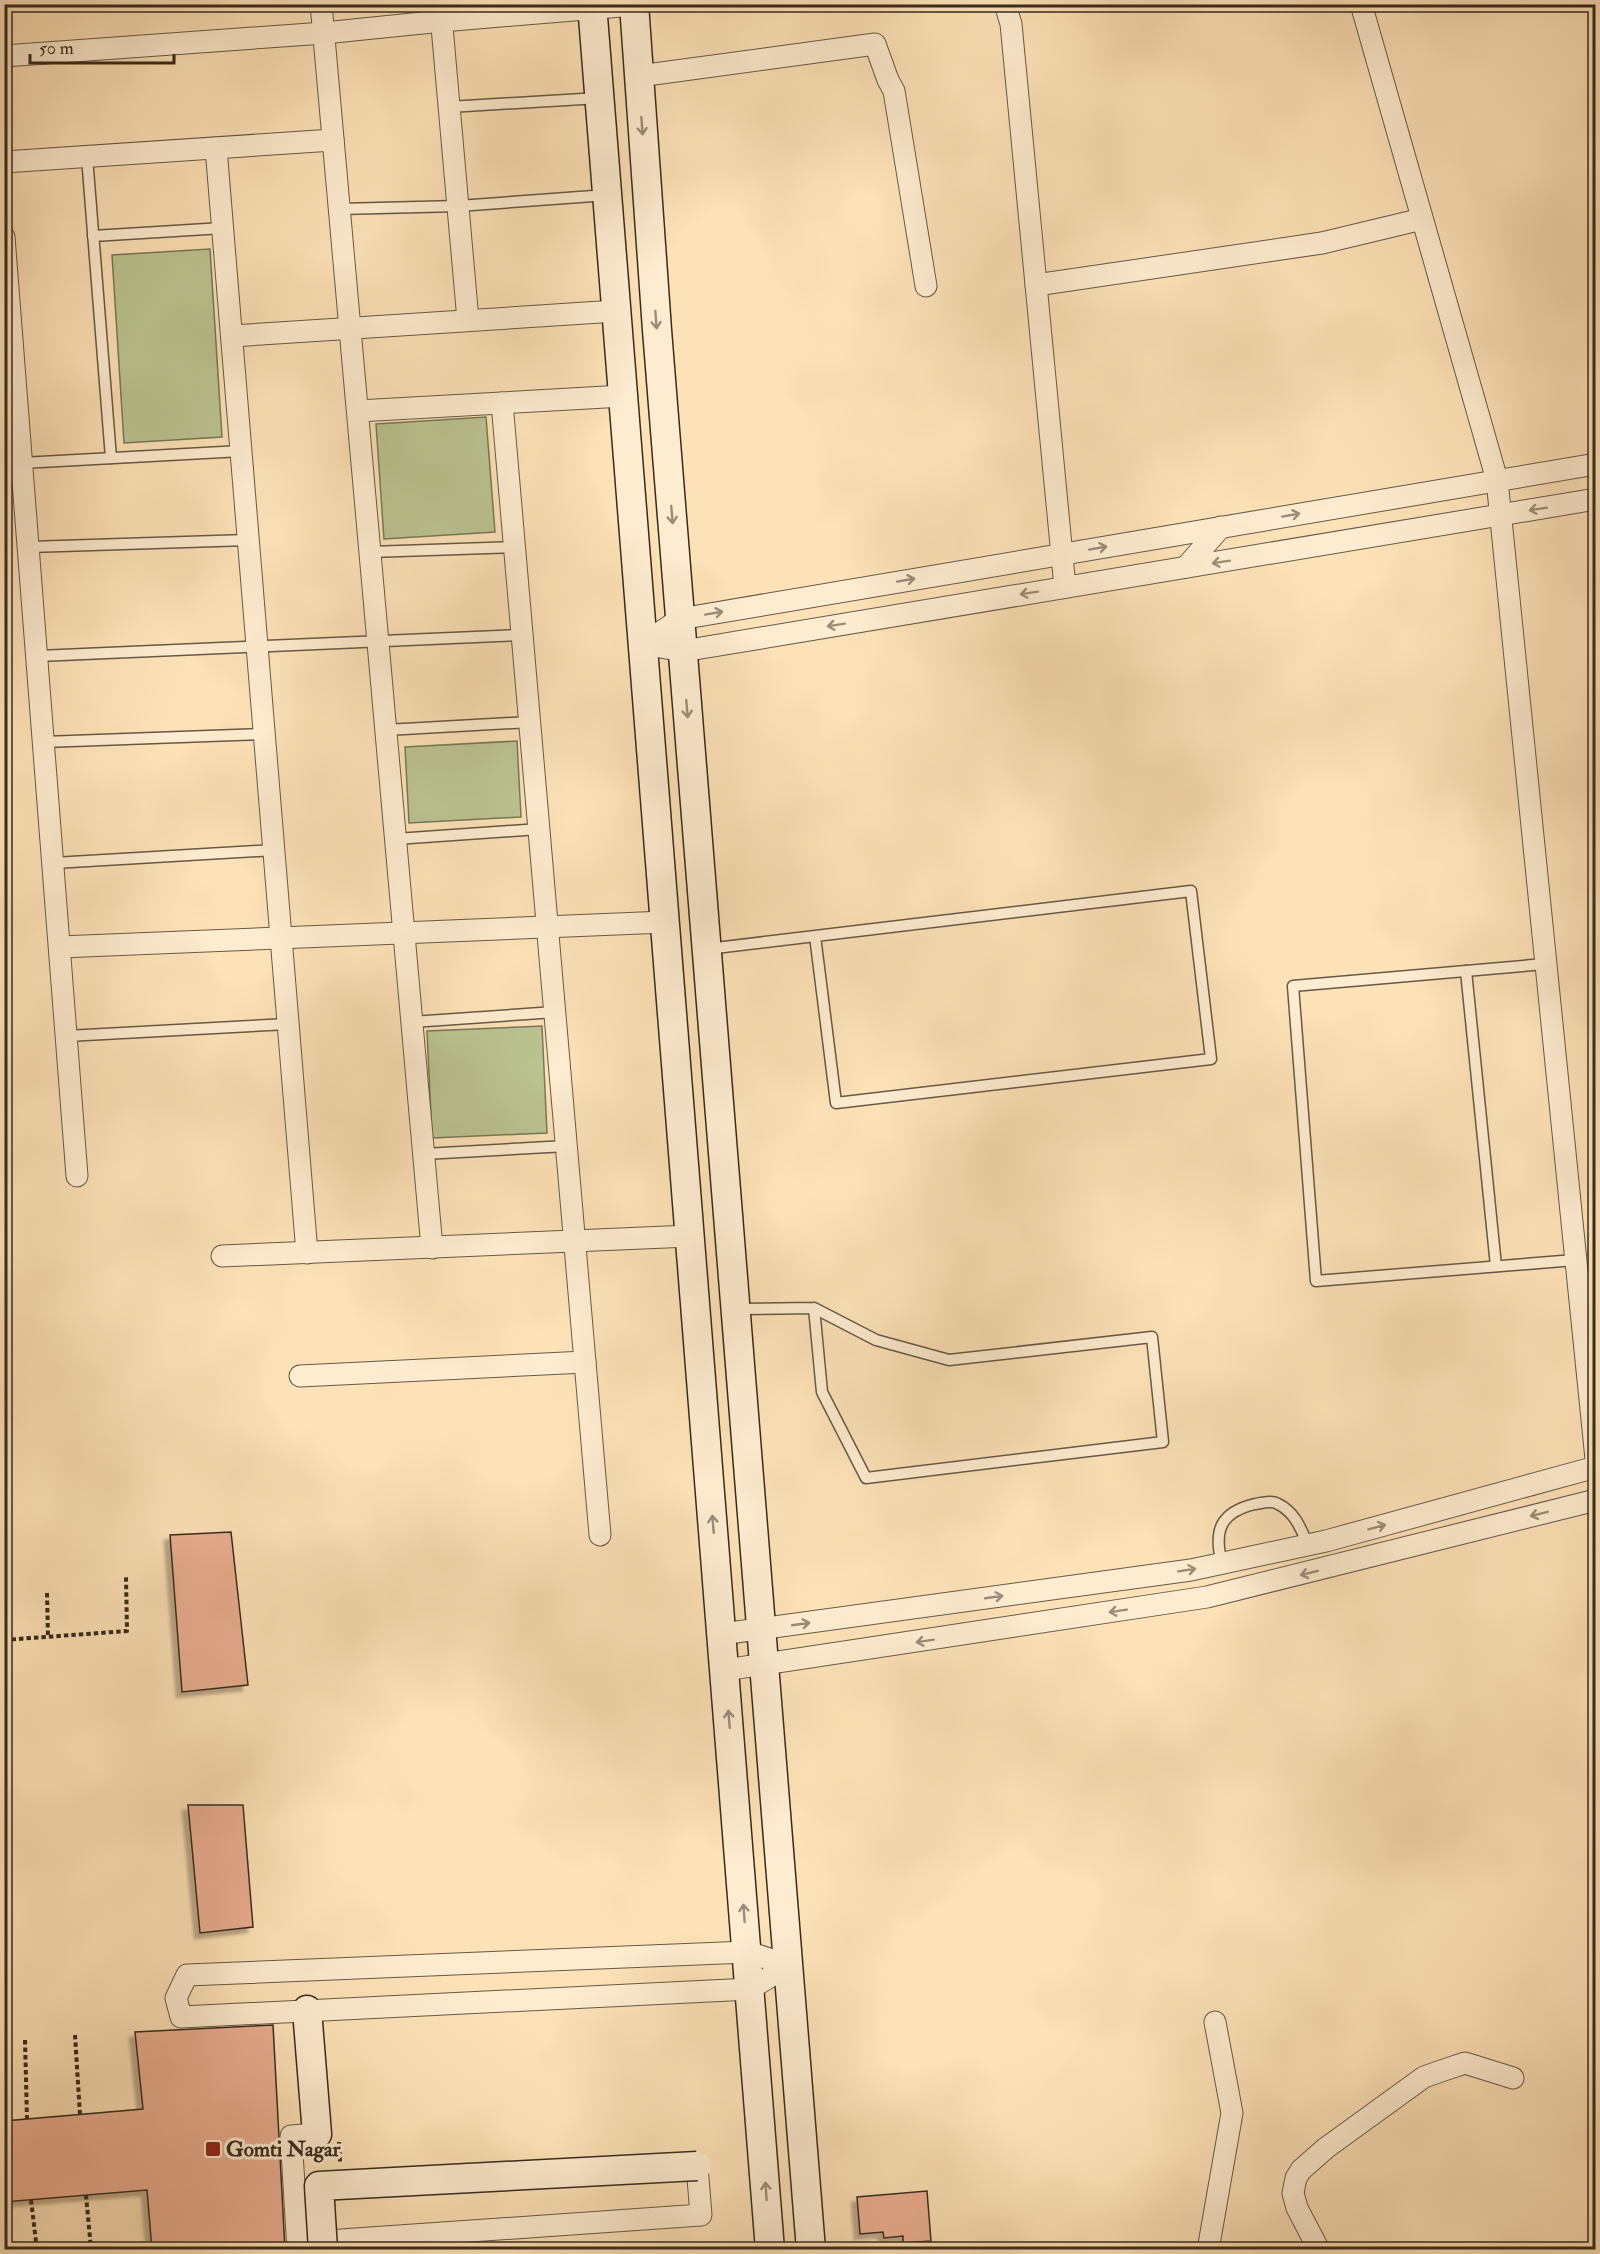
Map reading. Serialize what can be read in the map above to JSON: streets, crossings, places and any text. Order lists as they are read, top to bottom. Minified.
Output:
{"places":{"transit":["Gomti Nagar"]},"scale_bar":"50 m"}
